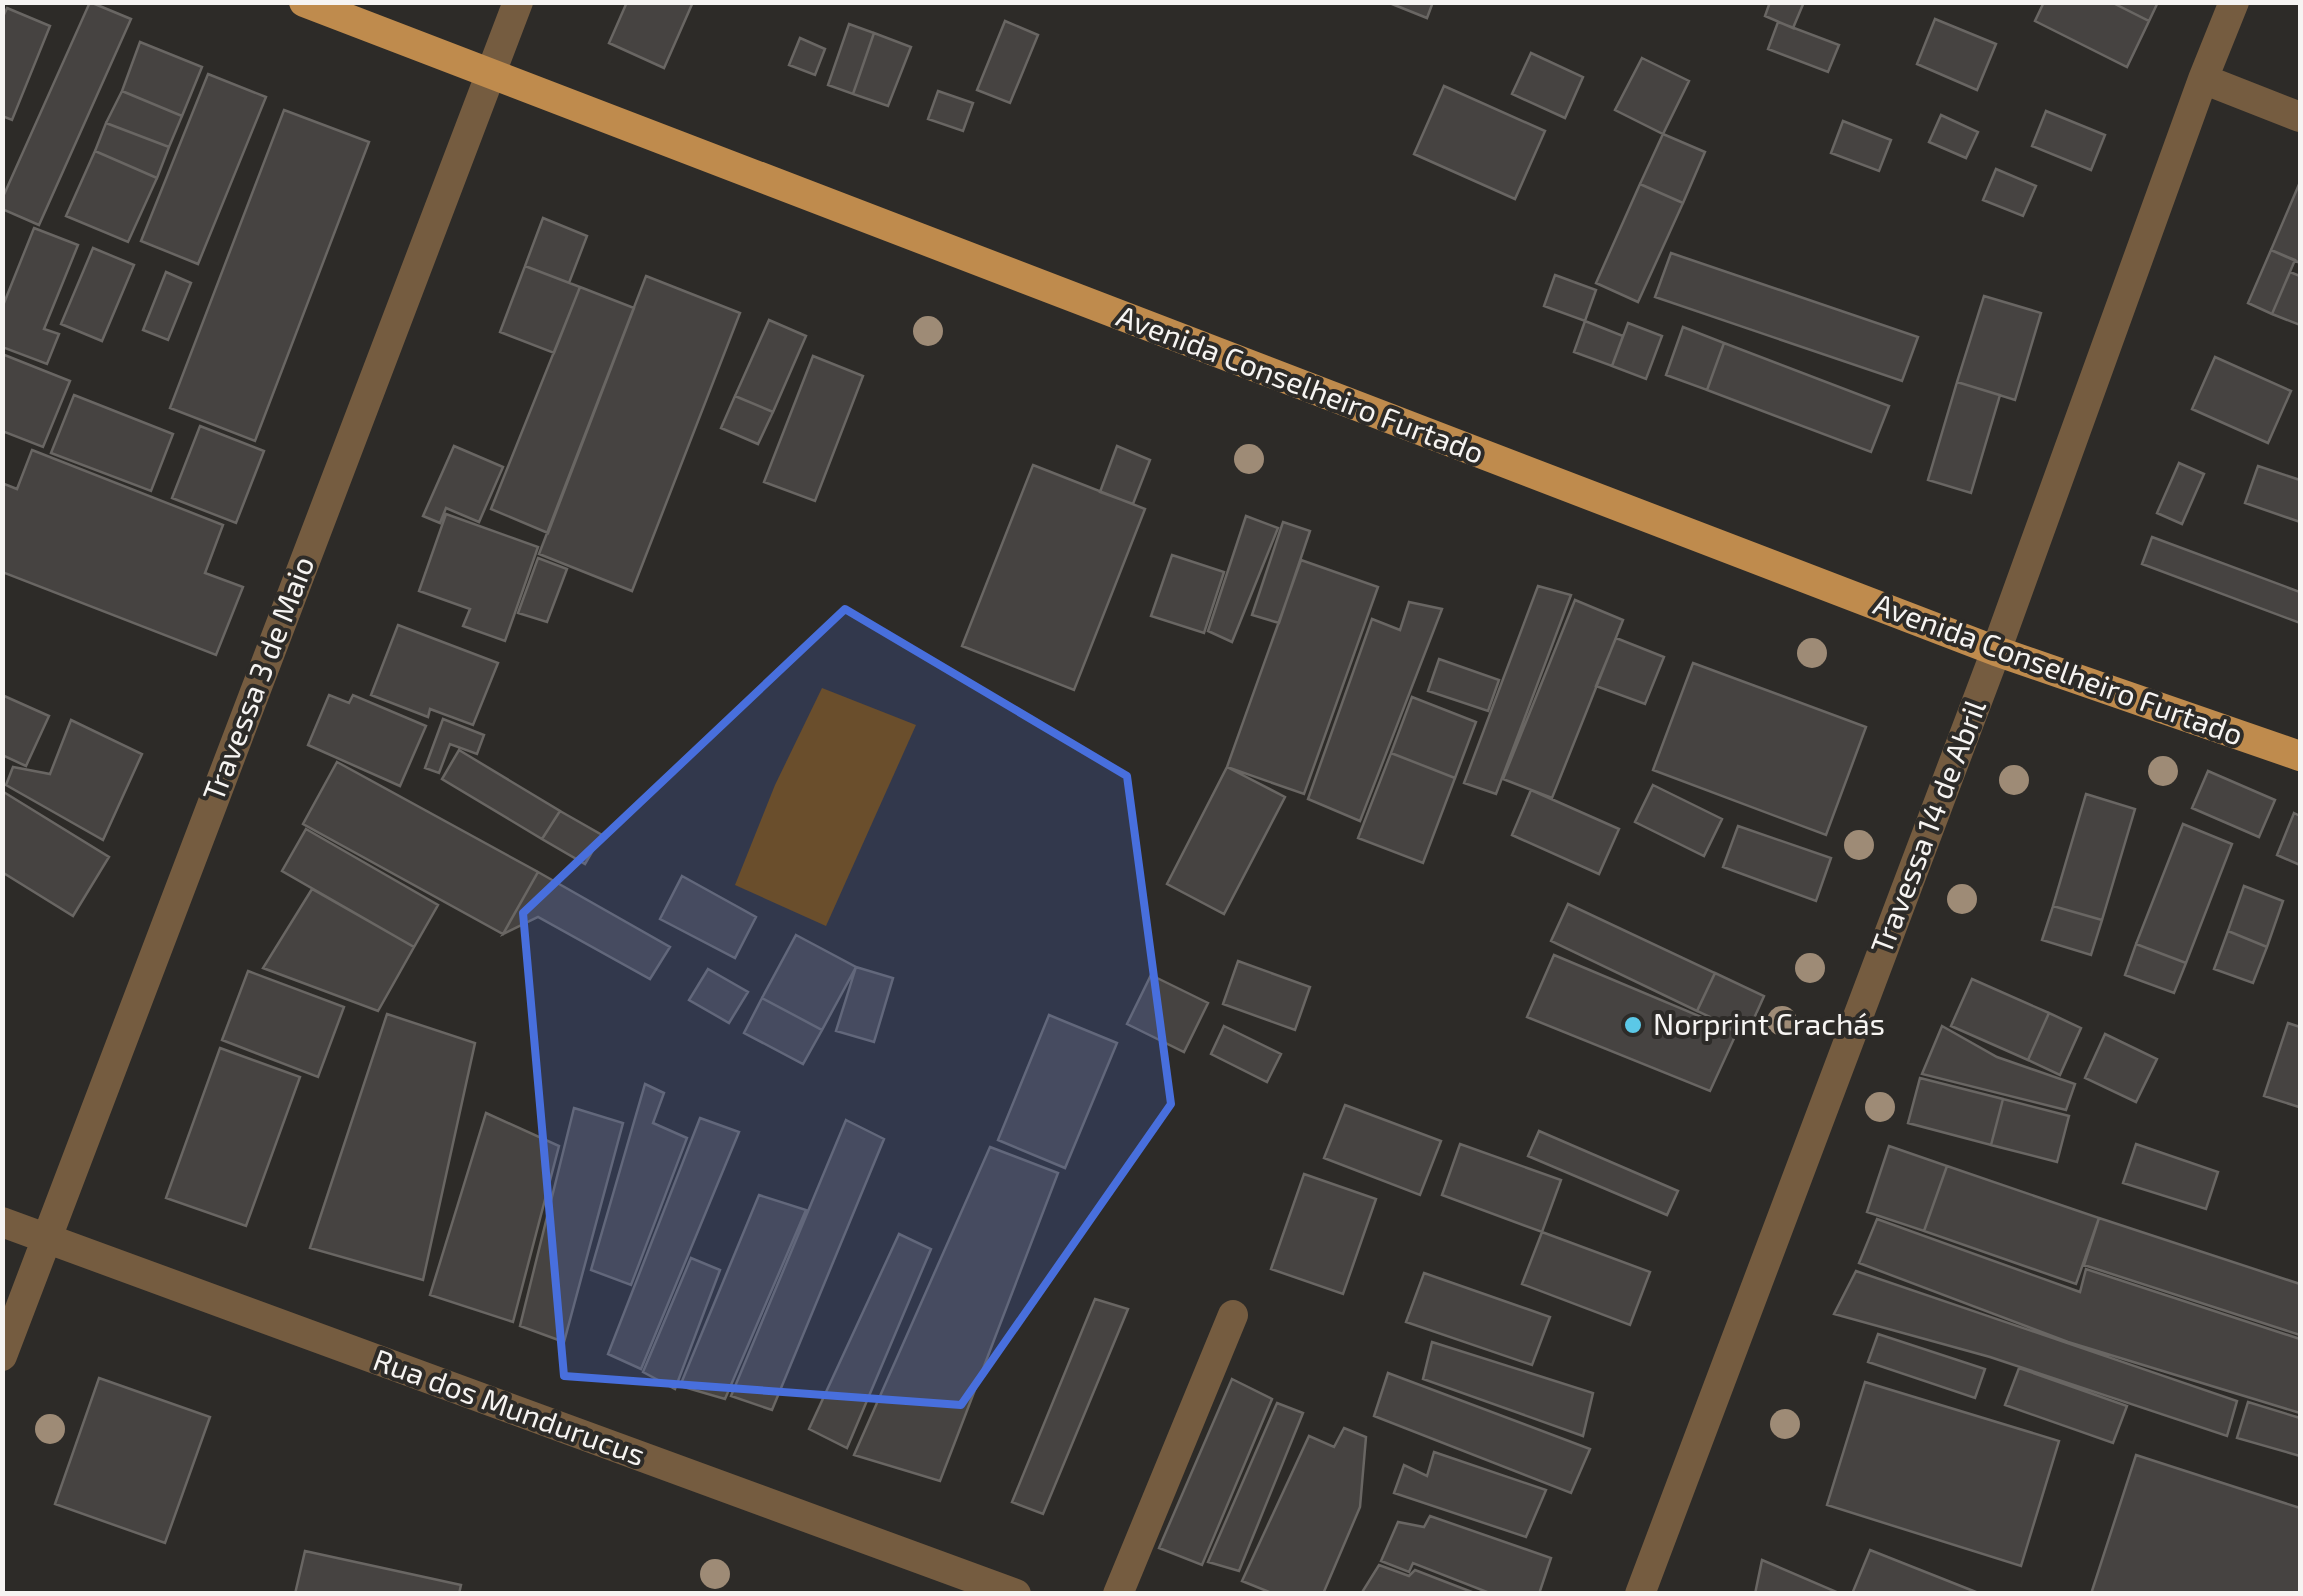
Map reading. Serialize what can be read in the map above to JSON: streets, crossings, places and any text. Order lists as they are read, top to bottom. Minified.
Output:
{"streets":{"main road":["Avenida Conselheiro Furtado"],"street":["Travessa 3 de Maio","Travessa 14 de Abril","Rua dos Mundurucus"]},"crossings":[["Avenida Conselheiro Furtado","Travessa 3 de Maio"],["Avenida Conselheiro Furtado","Travessa 14 de Abril"],["Travessa 3 de Maio","Rua dos Mundurucus"]],"places":["Norprint Crachás"]}
